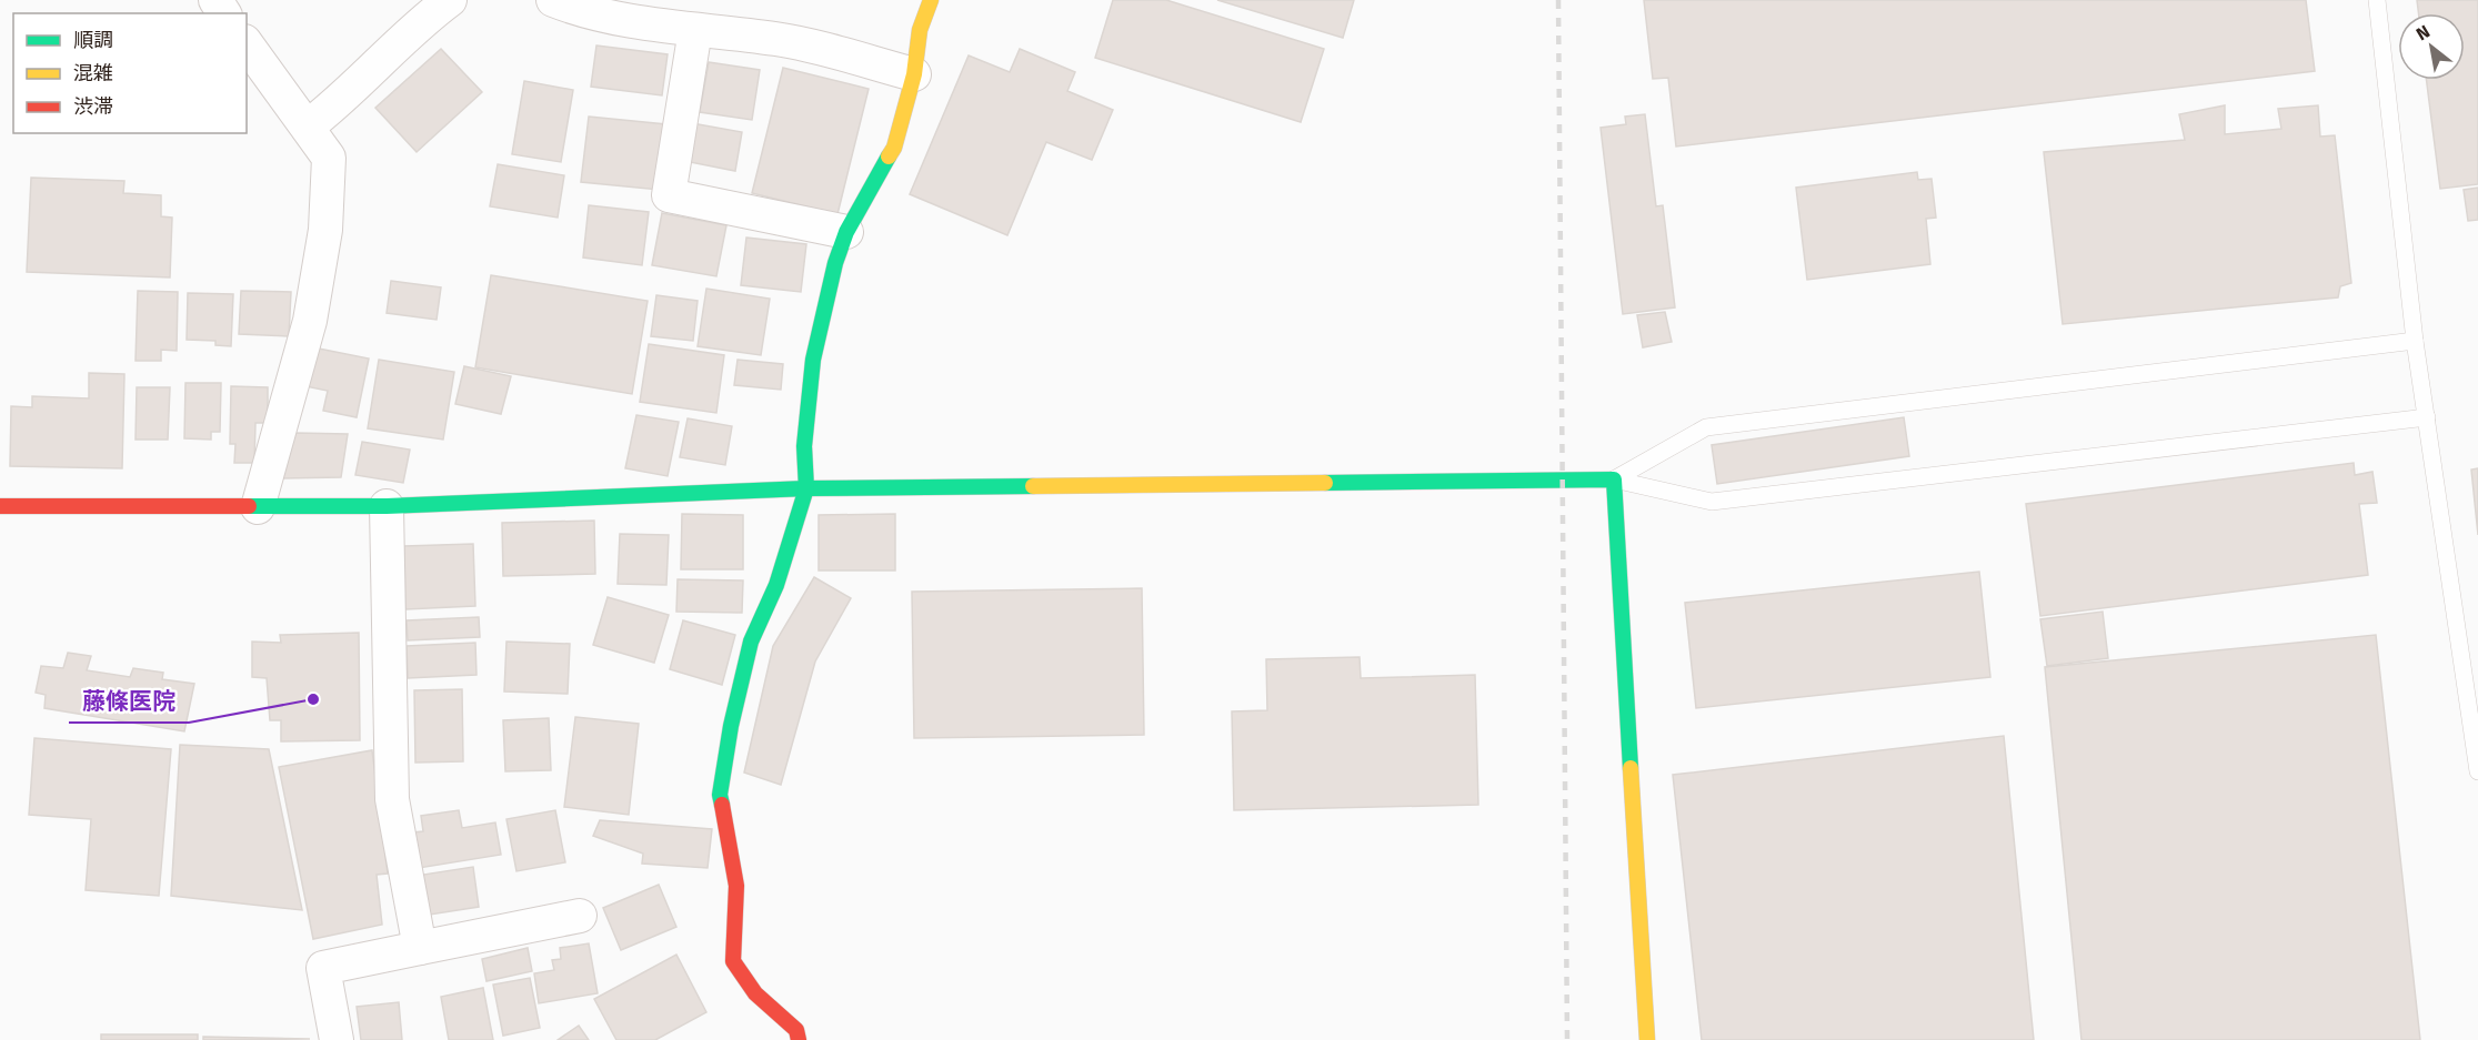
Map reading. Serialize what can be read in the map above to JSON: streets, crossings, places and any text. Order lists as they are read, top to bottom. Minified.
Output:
{"places":["藤條医院"],"legend":["順調","混雑","渋滞"],"north":"top left"}
